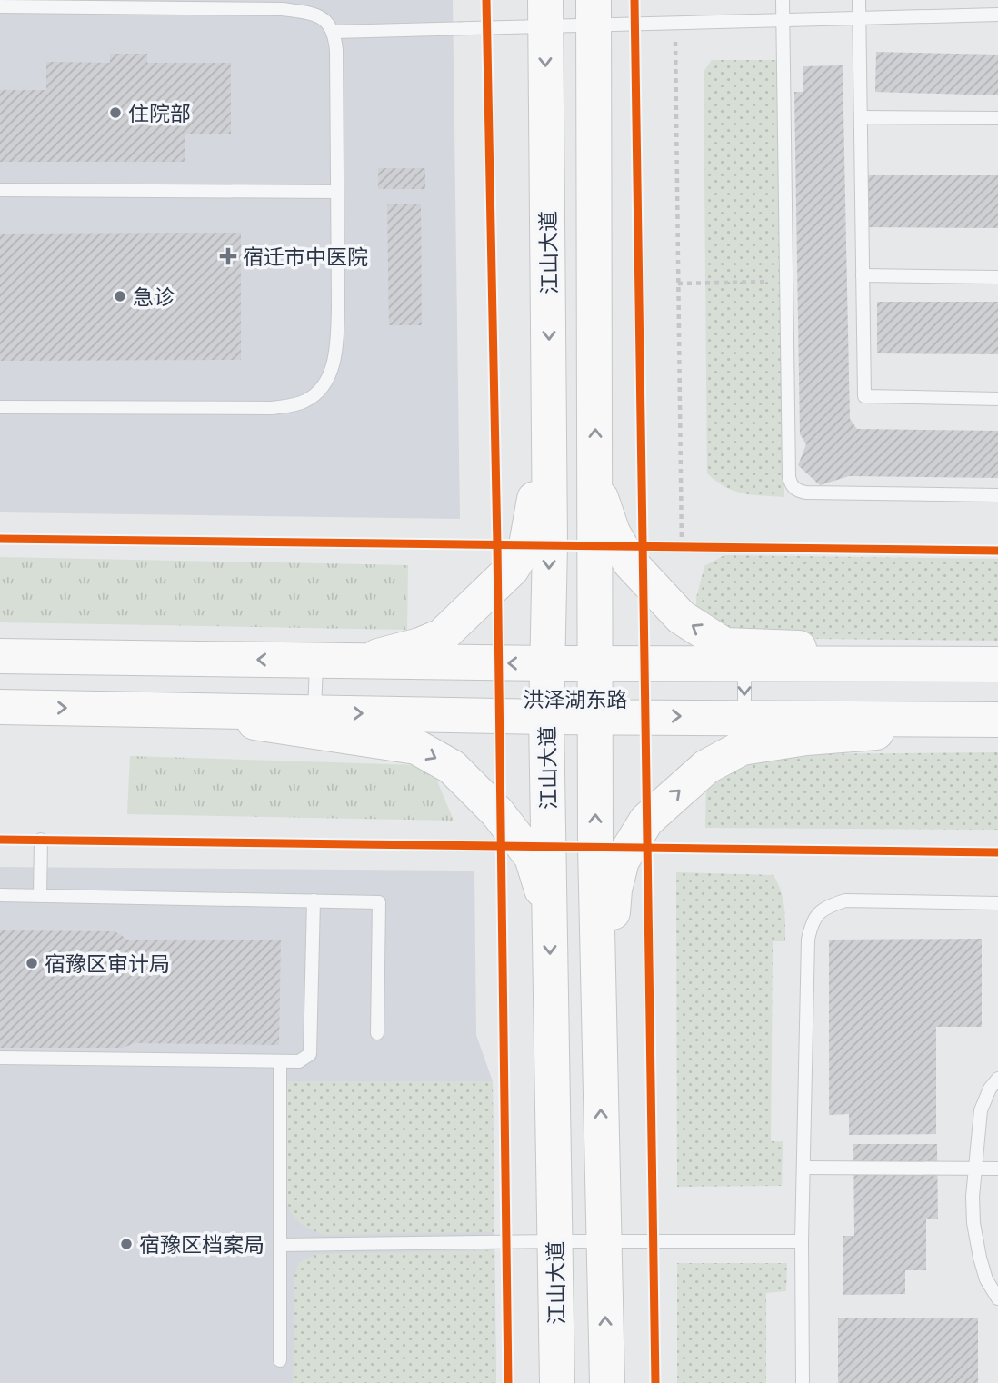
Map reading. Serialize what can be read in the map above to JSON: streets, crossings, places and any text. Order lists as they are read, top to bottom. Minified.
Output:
{"streets":{"main road":["江山大道","洪泽湖东路"]},"crossings":[["江山大道","洪泽湖东路"]],"places":{"other":["住院部","急诊","宿豫区审计局","宿豫区档案局"],"health":["宿迁市中医院"]}}
